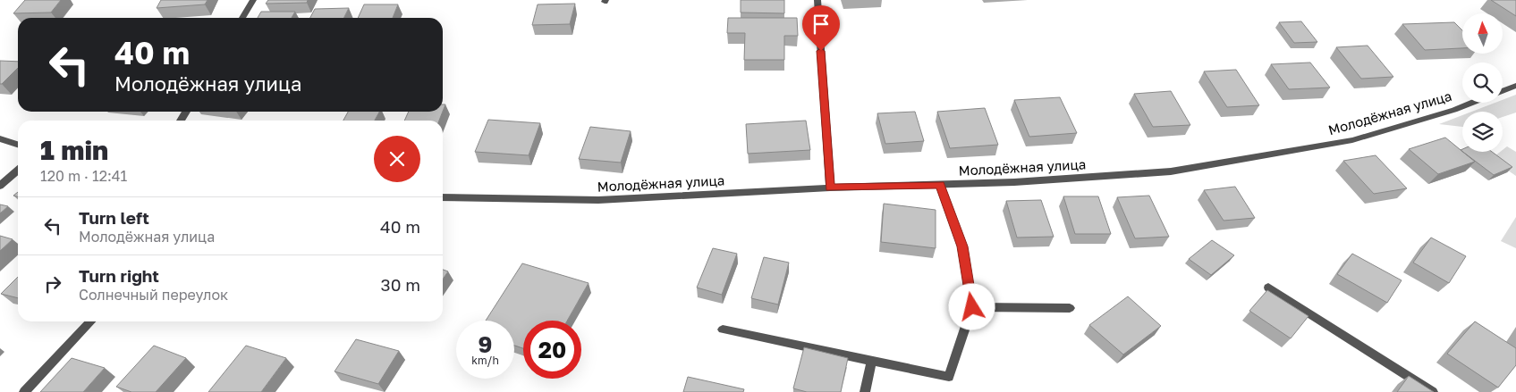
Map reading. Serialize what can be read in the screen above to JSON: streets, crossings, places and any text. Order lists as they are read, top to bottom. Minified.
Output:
{"streets":{"street":["Молодёжная улица"]},"north":"top","page":{"turn":["40 m","Молодёжная улица"],"heading":["1 min","120 m · 12:41"],"list":[{"name":"Turn left","note":"Молодёжная улица","value":"40 m"},{"name":"Turn right","note":"Солнечный переулок","value":"30 m"}],"speed":"9 km/h","limit":"20"}}
